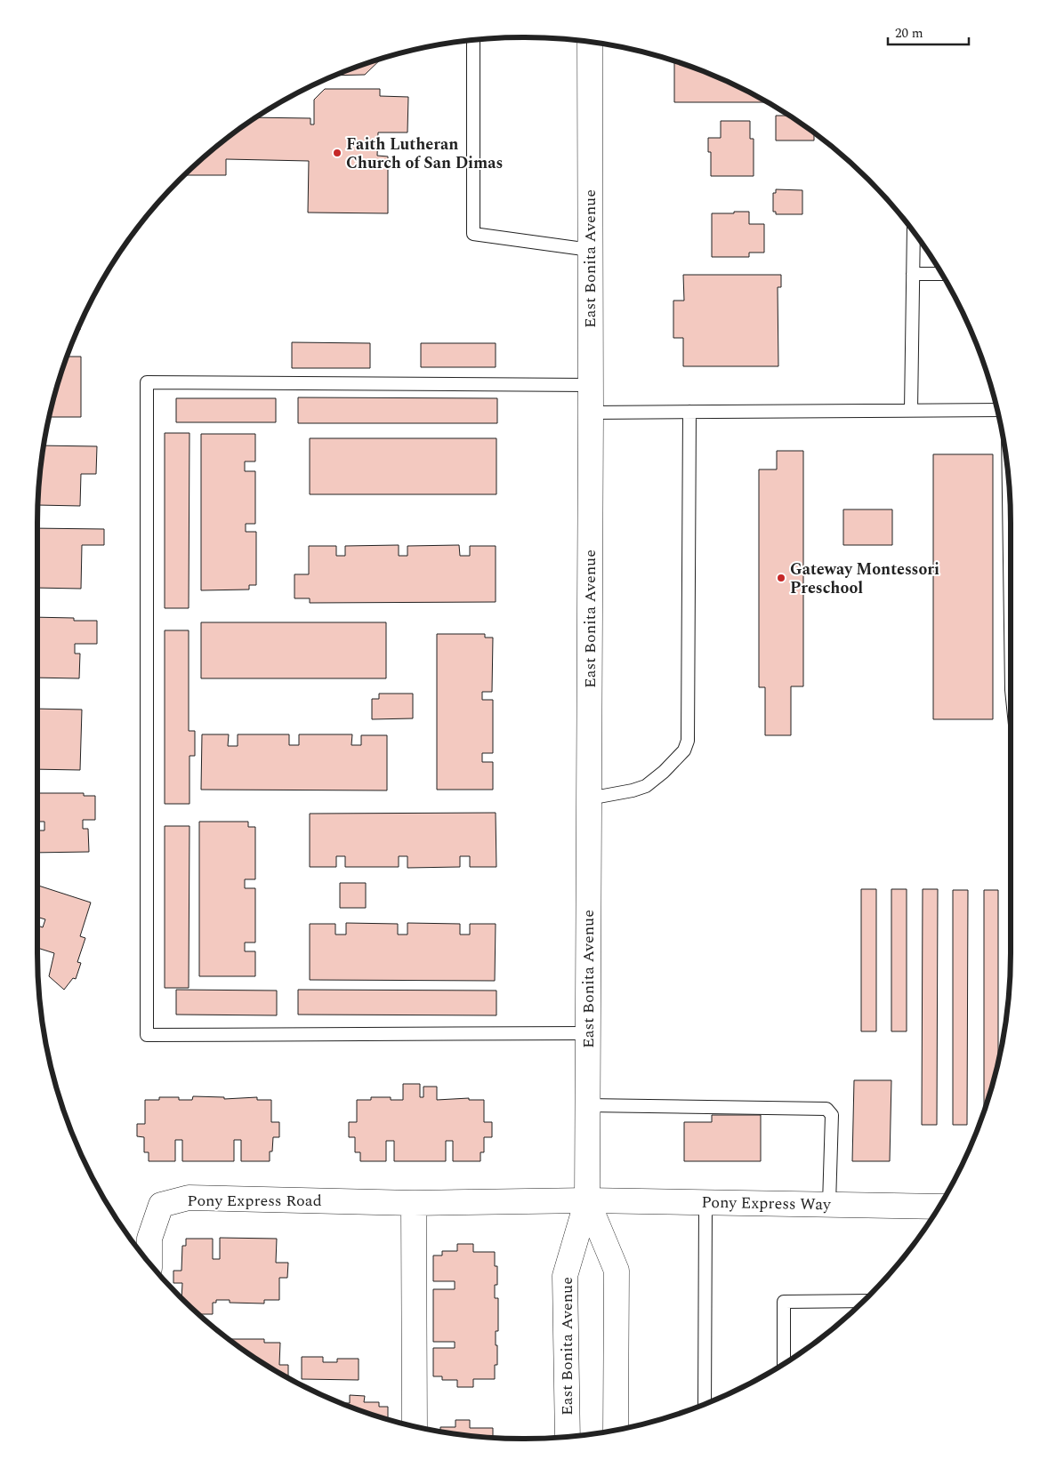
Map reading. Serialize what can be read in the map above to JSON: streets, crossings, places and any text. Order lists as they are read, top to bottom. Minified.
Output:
{"streets":{"main road":["East Bonita Avenue","Pony Express Road","Pony Express Way"]},"crossings":[["East Bonita Avenue","Pony Express Road"],["East Bonita Avenue","Pony Express Way"],["Pony Express Road","Pony Express Way"]],"places":["Faith Lutheran Church of San Dimas","Gateway Montessori Preschool"],"scale_bar":"20 m"}
